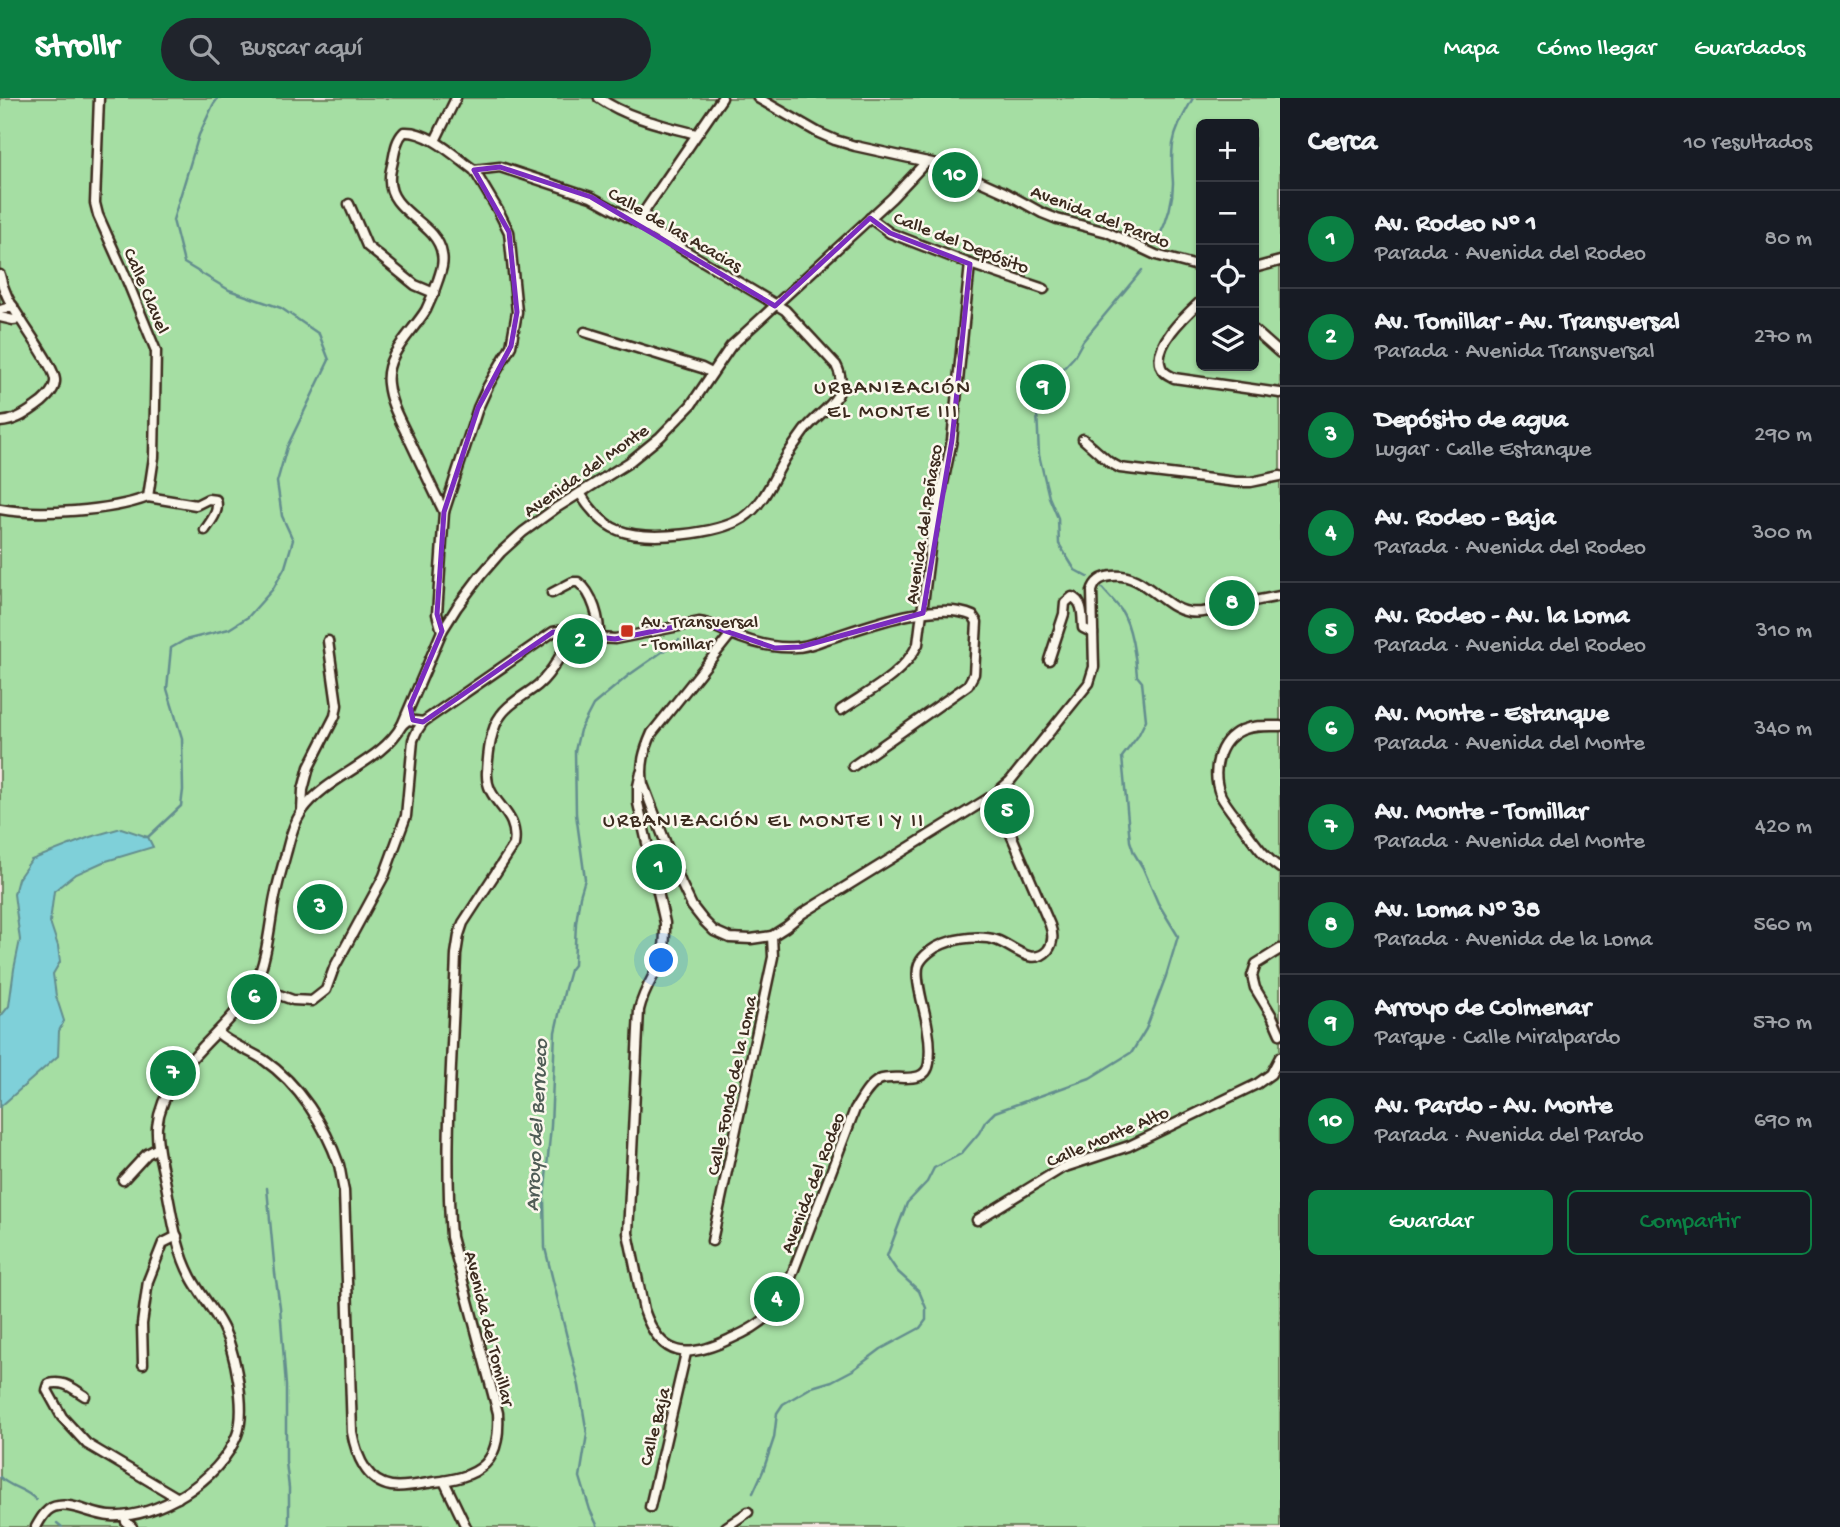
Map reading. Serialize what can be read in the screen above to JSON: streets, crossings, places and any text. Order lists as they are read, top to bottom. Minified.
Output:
{"streets":{"street":["Avenida del Pardo","Calle de las Acacias","Calle del Depósito","Calle Clavel","Avenida del Monte","Avenida del Peñasco","Calle Fondo de la Loma","Calle Monte Alto","Avenida del Rodeo","Avenida del Tomillar","Calle Baja"]},"crossings":[["Avenida del Pardo","Avenida del Monte"],["Calle de las Acacias","Avenida del Monte"],["Calle del Depósito","Avenida del Monte"],["Calle del Depósito","Avenida del Peñasco"],["Avenida del Monte","Avenida del Tomillar"],["Avenida del Rodeo","Calle Baja"]],"districts":["URBANIZACIÓN EL MONTE III","URBANIZACIÓN EL MONTE I Y II"],"water":["Arroyo del Berrueco"],"places":{"transit":["Av. Transversal - Tomillar"]},"page":{"header":"Strollr","search":"Buscar aquí","nav":["Mapa","Cómo llegar","Guardados"],"heading":["Cerca","10 resultados"],"map_buttons":["+","−"],"pins":["10","9","8","2","5","1","3","6","7","4"],"list":[{"mark":"1","name":"Av. Rodeo Nº 1","note":"Parada · Avenida del Rodeo","value":"80 m"},{"mark":"2","name":"Av. Tomillar - Av. Transversal","note":"Parada · Avenida Transversal","value":"270 m"},{"mark":"3","name":"Depósito de agua","note":"Lugar · Calle Estanque","value":"290 m"},{"mark":"4","name":"Av. Rodeo - Baja","note":"Parada · Avenida del Rodeo","value":"300 m"},{"mark":"5","name":"Av. Rodeo - Av. la Loma","note":"Parada · Avenida del Rodeo","value":"310 m"},{"mark":"6","name":"Av. Monte - Estanque","note":"Parada · Avenida del Monte","value":"340 m"},{"mark":"7","name":"Av. Monte - Tomillar","note":"Parada · Avenida del Monte","value":"420 m"},{"mark":"8","name":"Av. Loma Nº 38","note":"Parada · Avenida de la Loma","value":"560 m"},{"mark":"9","name":"Arroyo de Colmenar","note":"Parque · Calle Miralpardo","value":"570 m"},{"mark":"10","name":"Av. Pardo - Av. Monte","note":"Parada · Avenida del Pardo","value":"690 m"}],"buttons":["Guardar","Compartir"]}}
